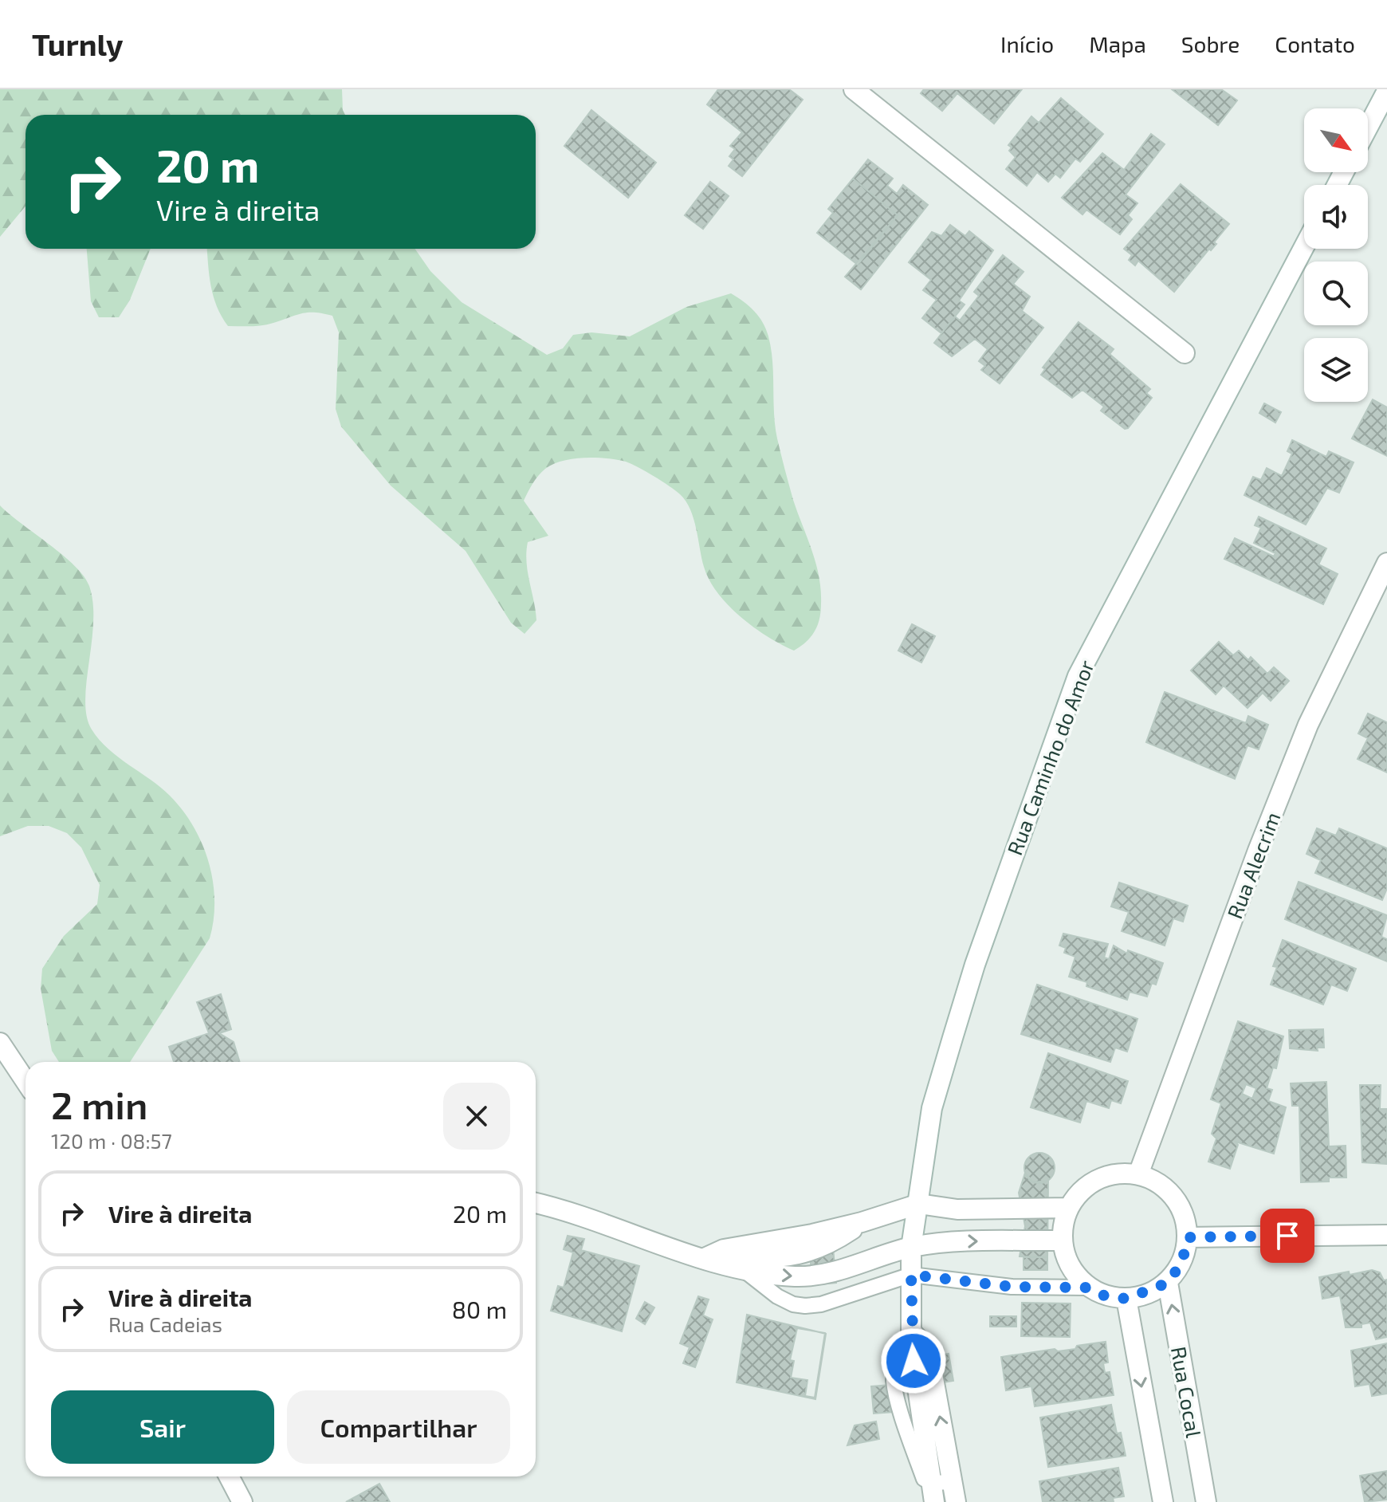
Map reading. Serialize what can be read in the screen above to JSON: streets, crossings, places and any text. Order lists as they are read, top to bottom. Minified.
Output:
{"streets":{"street":["Rua Caminho do Amor","Rua Alecrim","Rua Cocal"]},"crossings":[["Rua Alecrim","Rua Cocal"]],"north":"bottom right","page":{"header":"Turnly","nav":["Início","Mapa","Sobre","Contato"],"turn":["20 m","Vire à direita"],"heading":["2 min","120 m · 08:57"],"list":[{"name":"Vire à direita","value":"20 m"},{"name":"Vire à direita","note":"Rua Cadeias","value":"80 m"}],"buttons":["Sair","Compartilhar"]}}
